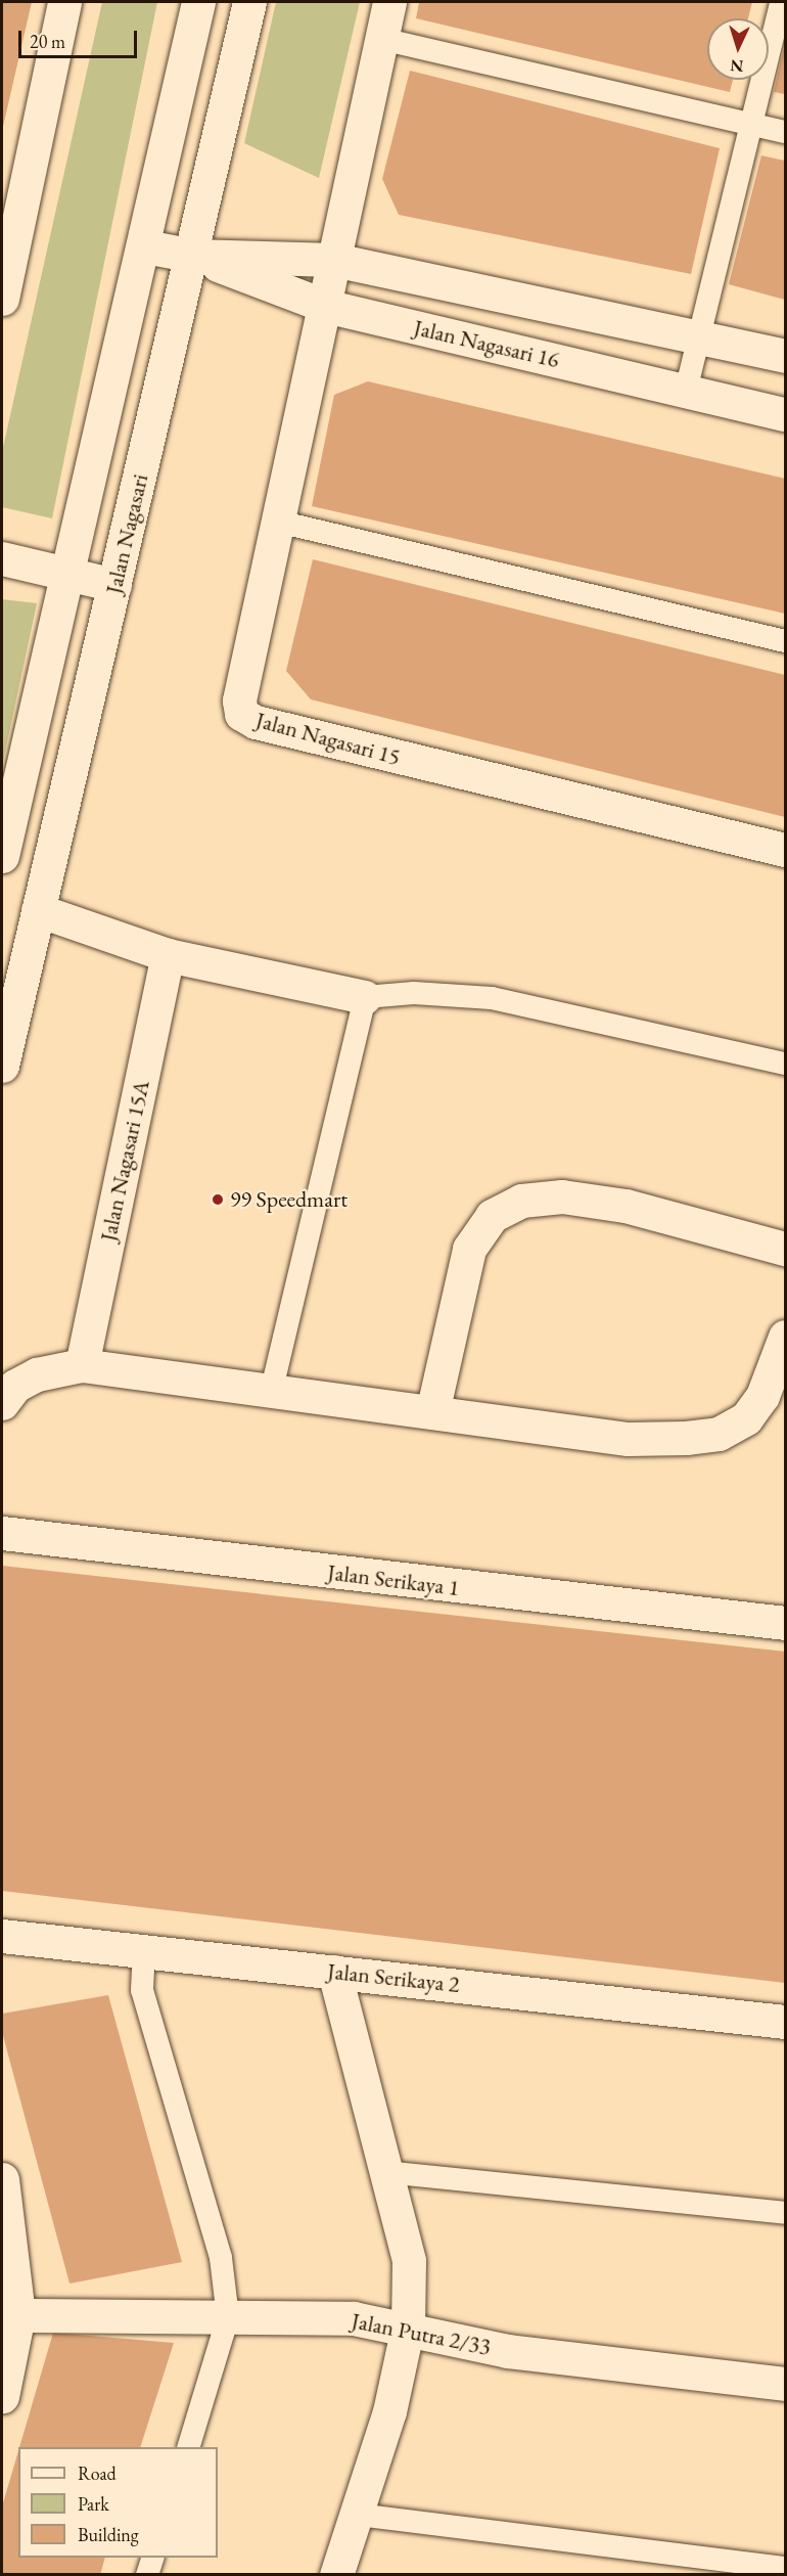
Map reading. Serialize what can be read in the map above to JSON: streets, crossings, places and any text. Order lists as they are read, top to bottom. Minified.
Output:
{"streets":{"street":["Jalan Nagasari 16","Jalan Nagasari","Jalan Nagasari 15","Jalan Nagasari 15A","Jalan Serikaya 1","Jalan Serikaya 2","Jalan Putra 2/33"]},"crossings":[["Jalan Nagasari 16","Jalan Nagasari"],["Jalan Nagasari 16","Jalan Nagasari 15"]],"places":["99 Speedmart"],"legend":["Road","Park","Building"],"scale_bar":"20 m","north":"bottom"}
